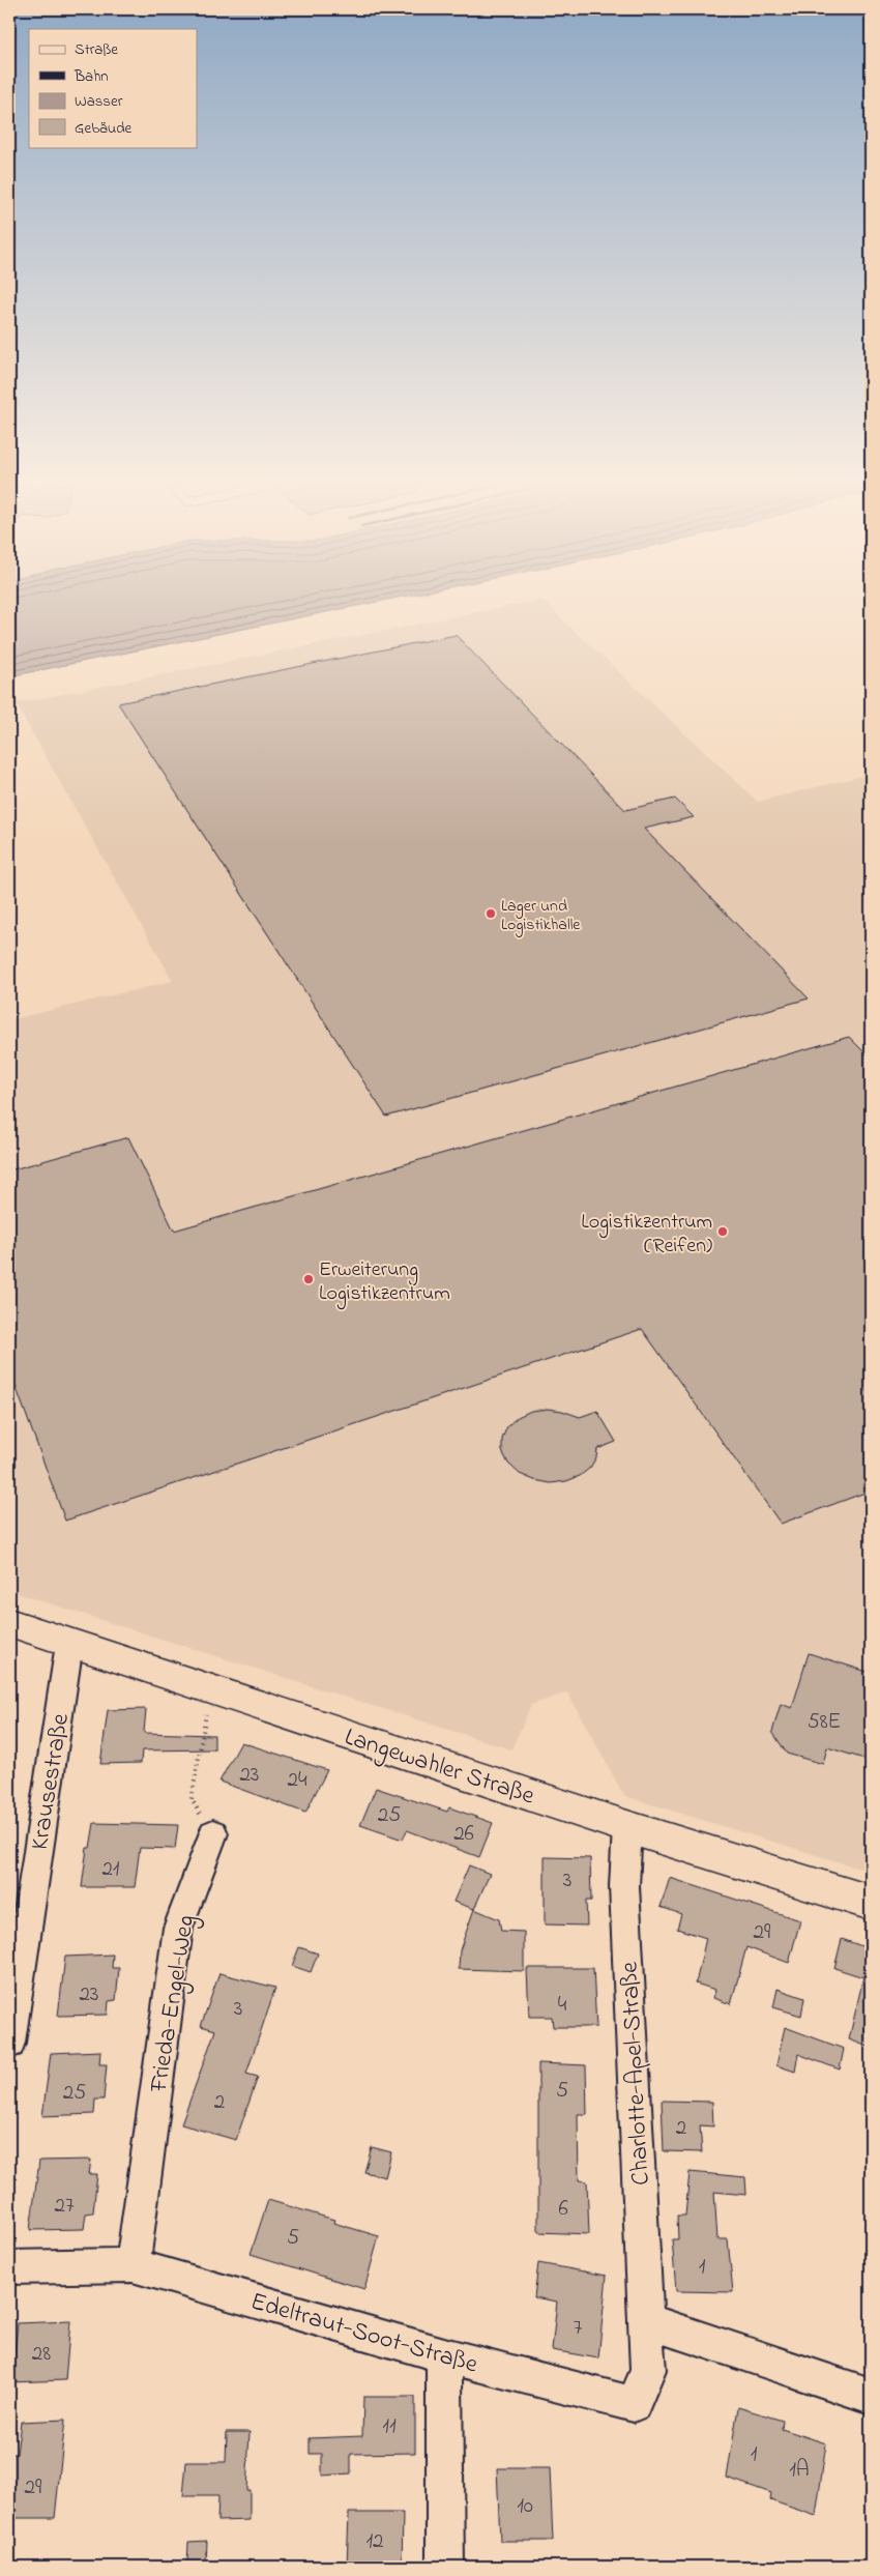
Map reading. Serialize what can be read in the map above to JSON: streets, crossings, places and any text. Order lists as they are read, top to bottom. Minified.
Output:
{"streets":{"street":["Langewahler Straße","Krausestraße","Frieda-Engel-Weg","Charlotte-Apel-Straße","Edeltraut-Soot-Straße"]},"crossings":[["Langewahler Straße","Krausestraße"],["Langewahler Straße","Charlotte-Apel-Straße"],["Frieda-Engel-Weg","Edeltraut-Soot-Straße"],["Charlotte-Apel-Straße","Edeltraut-Soot-Straße"]],"places":["Lager und Logistikhalle","Logistikzentrum (Reifen)","Erweiterung Logistikzentrum"],"house_numbers":["58E","23","24","25","26","21","3","29","23","4","3","5","25","2","2","27","6","5","1","7","28","11","1","1A","29","10","12"],"legend":["Straße","Bahn","Wasser","Gebäude"]}
